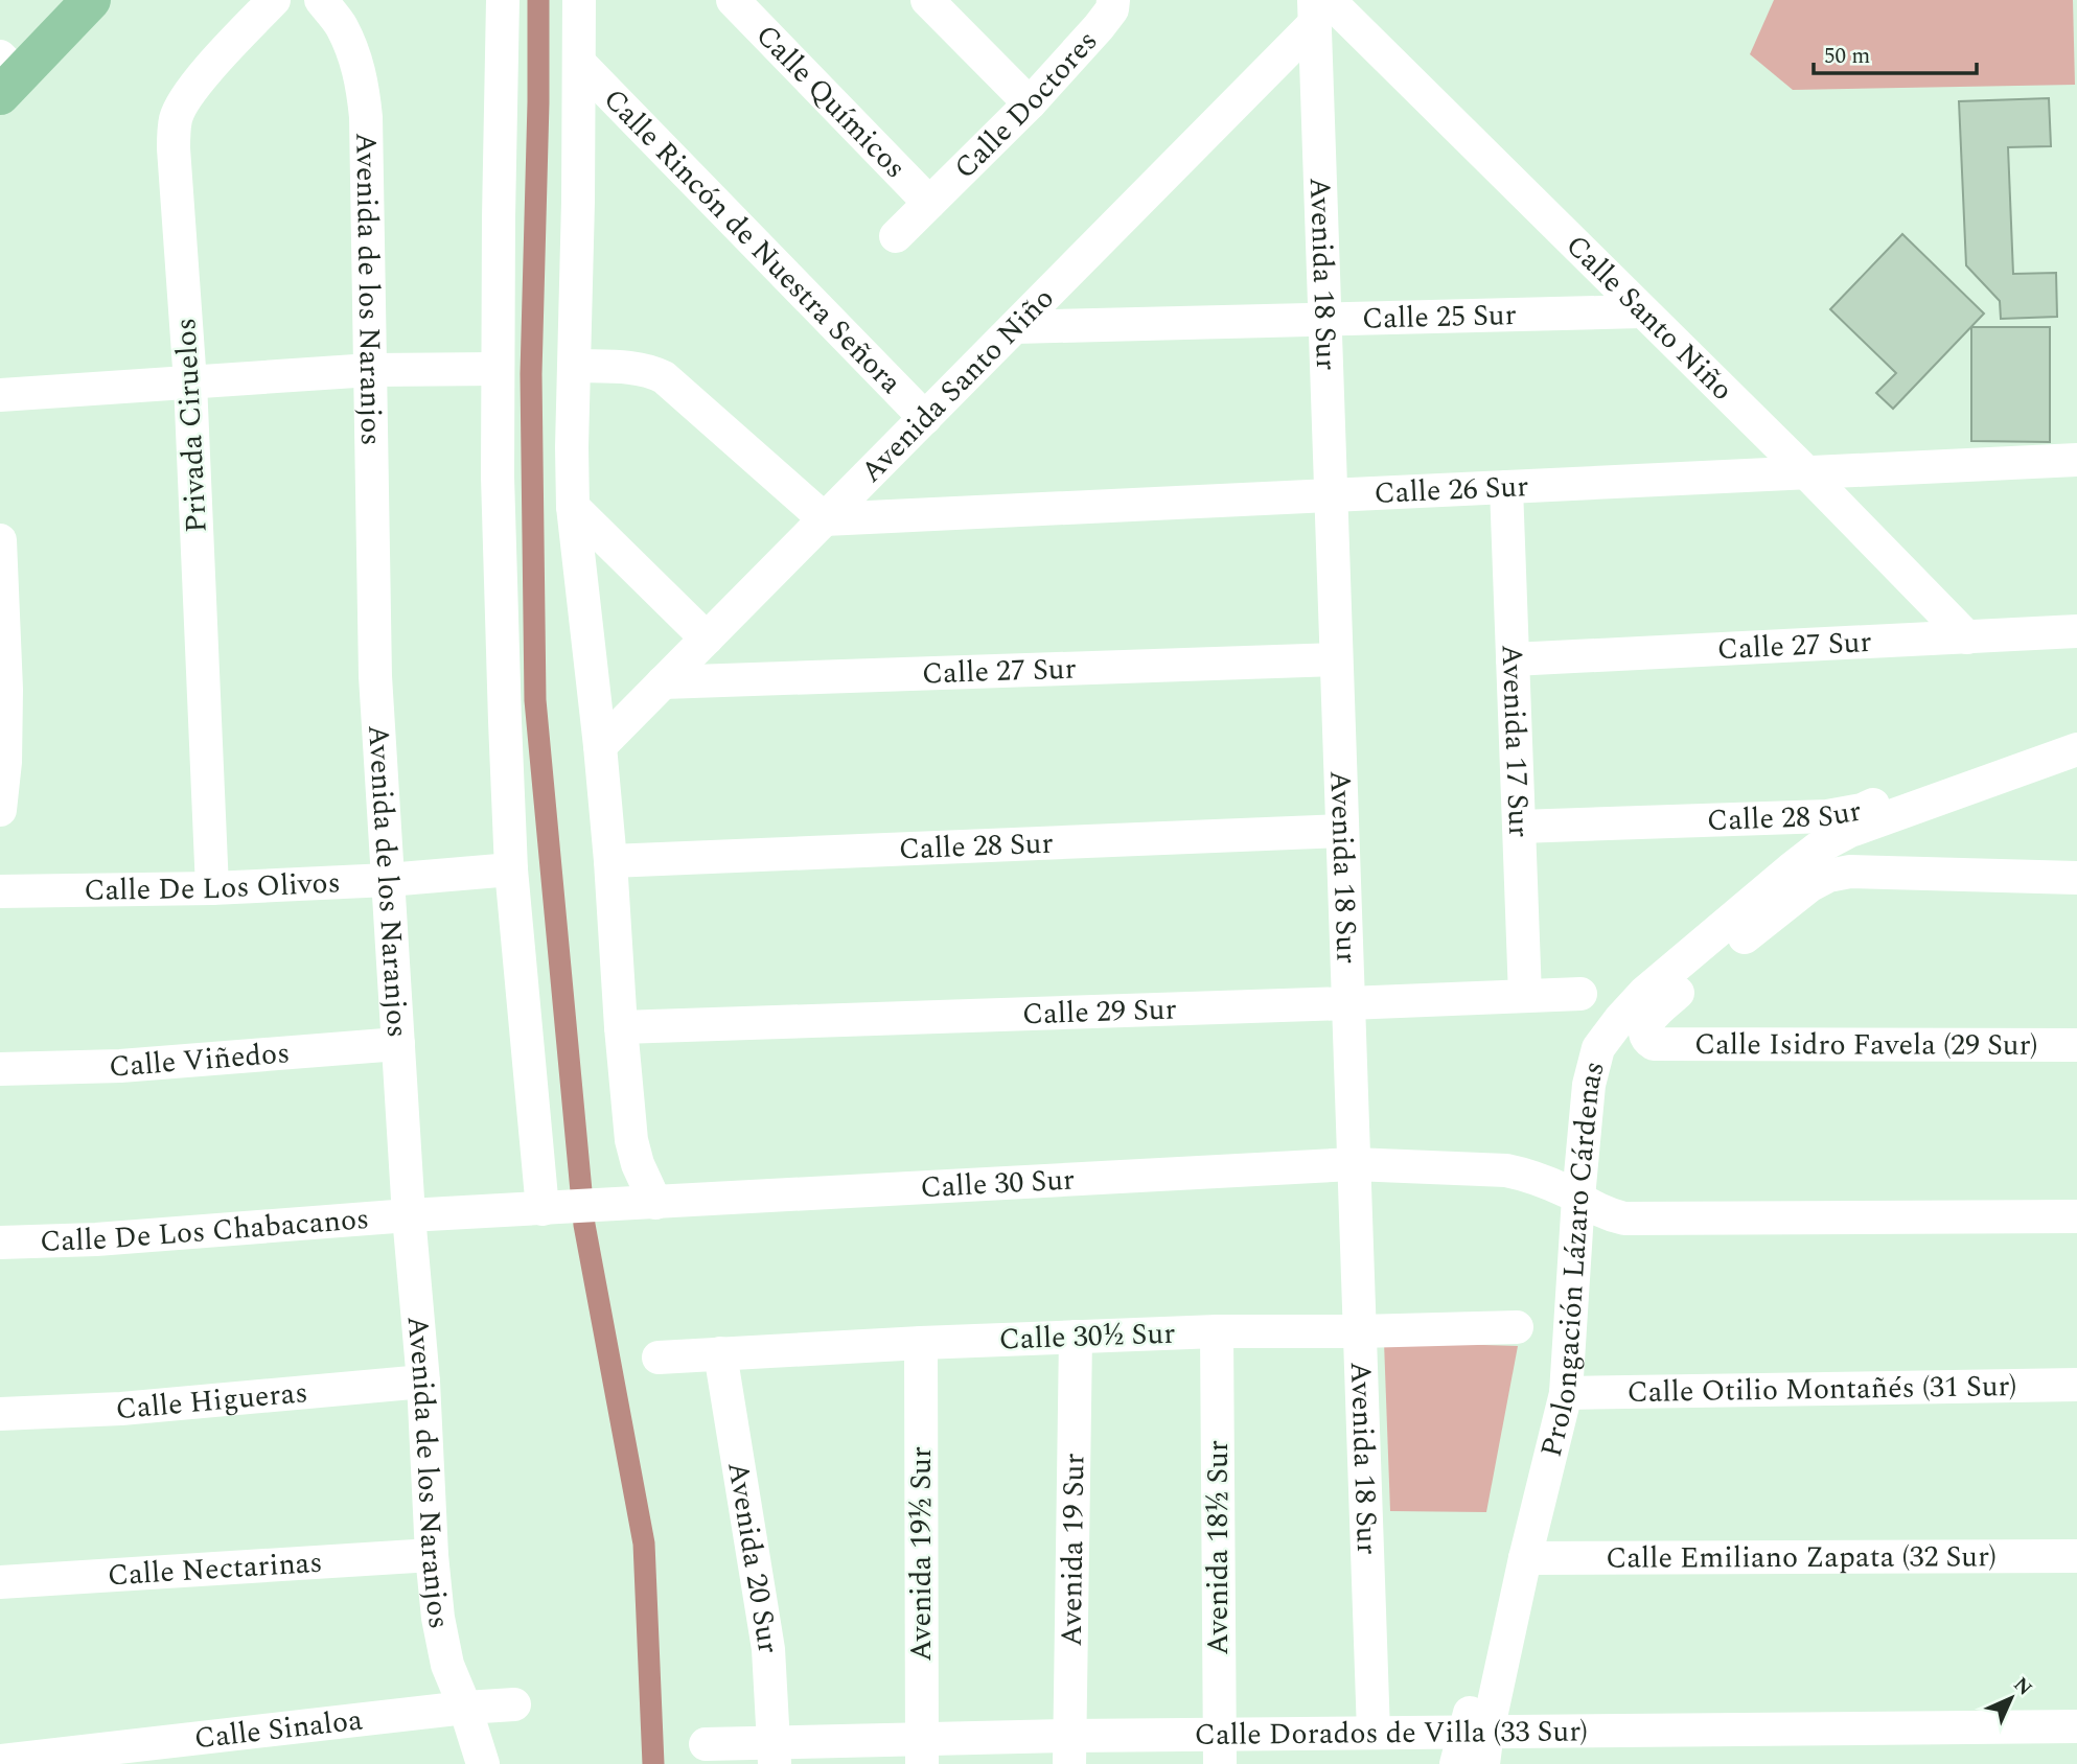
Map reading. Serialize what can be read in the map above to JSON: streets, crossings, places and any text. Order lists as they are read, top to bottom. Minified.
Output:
{"streets":{"street":["Calle Químicos","Calle Doctores","Calle Rincón de Nuestra Señora","Avenida 18 Sur","Avenida de los Naranjos","Calle 25 Sur","Calle Santo Niño","Avenida Santo Niño","Privada Ciruelos","Calle 26 Sur","Calle 27 Sur","Avenida 17 Sur","Calle 28 Sur","Calle De Los Olivos","Calle 29 Sur","Calle Isidro Favela (29 Sur)","Calle Viñedos","Calle 30 Sur","Calle De Los Chabacanos","Prolongación Lázaro Cárdenas","Calle 30½ Sur","Calle Otilio Montañés (31 Sur)","Calle Higueras","Avenida 18½ Sur","Avenida 19 Sur","Avenida 19½ Sur","Calle Emiliano Zapata (32 Sur)","Avenida 20 Sur","Calle Nectarinas","Calle Sinaloa","Calle Dorados de Villa (33 Sur)"]},"crossings":[["Calle Químicos","Calle Doctores"],["Calle Rincón de Nuestra Señora","Avenida Santo Niño"],["Avenida 18 Sur","Calle 25 Sur"],["Avenida 18 Sur","Calle Santo Niño"],["Avenida 18 Sur","Avenida Santo Niño"],["Avenida 18 Sur","Calle 26 Sur"],["Avenida 18 Sur","Calle 27 Sur"],["Avenida 18 Sur","Calle 28 Sur"],["Avenida 18 Sur","Calle 29 Sur"],["Avenida 18 Sur","Calle 30 Sur"],["Avenida 18 Sur","Calle 30½ Sur"],["Avenida 18 Sur","Calle Dorados de Villa (33 Sur)"],["Avenida de los Naranjos","Calle De Los Olivos"],["Avenida de los Naranjos","Calle Viñedos"],["Avenida de los Naranjos","Calle 30 Sur"],["Avenida de los Naranjos","Calle De Los Chabacanos"],["Avenida de los Naranjos","Calle Higueras"],["Avenida de los Naranjos","Calle Nectarinas"],["Avenida de los Naranjos","Calle Sinaloa"],["Calle 25 Sur","Calle Santo Niño"],["Calle 25 Sur","Avenida Santo Niño"],["Calle Santo Niño","Avenida Santo Niño"],["Calle Santo Niño","Calle 26 Sur"],["Calle Santo Niño","Calle 27 Sur"],["Avenida Santo Niño","Calle 26 Sur"],["Avenida Santo Niño","Calle 27 Sur"],["Privada Ciruelos","Calle De Los Olivos"],["Calle 26 Sur","Avenida 17 Sur"],["Calle 27 Sur","Avenida 17 Sur"],["Avenida 17 Sur","Calle 28 Sur"],["Avenida 17 Sur","Calle 29 Sur"],["Calle 30 Sur","Calle De Los Chabacanos"],["Calle 30 Sur","Prolongación Lázaro Cárdenas"],["Prolongación Lázaro Cárdenas","Calle Otilio Montañés (31 Sur)"],["Prolongación Lázaro Cárdenas","Calle Emiliano Zapata (32 Sur)"],["Prolongación Lázaro Cárdenas","Calle Dorados de Villa (33 Sur)"],["Calle 30½ Sur","Avenida 18½ Sur"],["Calle 30½ Sur","Avenida 19 Sur"],["Calle 30½ Sur","Avenida 19½ Sur"],["Calle 30½ Sur","Avenida 20 Sur"],["Avenida 18½ Sur","Calle Dorados de Villa (33 Sur)"],["Avenida 19 Sur","Calle Dorados de Villa (33 Sur)"],["Avenida 19½ Sur","Calle Dorados de Villa (33 Sur)"],["Avenida 20 Sur","Calle Dorados de Villa (33 Sur)"]],"scale_bar":"50 m","north":"top right"}
